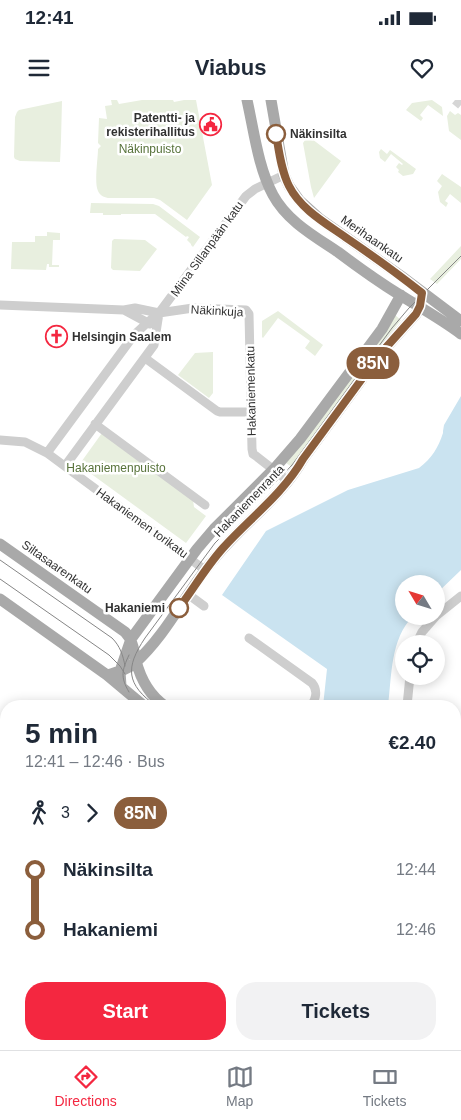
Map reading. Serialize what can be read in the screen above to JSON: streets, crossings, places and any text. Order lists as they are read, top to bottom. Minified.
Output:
{"streets":{"main road":["Merihaankatu","Hakaniemenranta","Siltasaarenkatu"],"street":["Miina Sillanpään katu","Näkinkuja","Hakaniemenkatu","Hakaniemen torikatu"]},"crossings":[["Merihaankatu","Miina Sillanpään katu"],["Merihaankatu","Hakaniemenranta"],["Miina Sillanpään katu","Näkinkuja"],["Miina Sillanpään katu","Hakaniemen torikatu"],["Näkinkuja","Hakaniemenkatu"],["Hakaniemenkatu","Hakaniemenranta"],["Hakaniemenranta","Hakaniemen torikatu"],["Hakaniemenranta","Siltasaarenkatu"]],"parks":["Näkinpuisto","Hakaniemenpuisto"],"places":{"public building":["Patentti- ja rekisterihallitus"],"other":["Näkinsilta","Hakaniemi"],"church":["Helsingin Saalem"]},"lines":["bus line 85N"],"north":"top left","page":{"status":"12:41","header":"Viabus","on_map":"85N","heading":["5 min","12:41 – 12:46 · Bus","€2.40"],"legs":["3","85N"],"list":[{"name":"Näkinsilta","value":"12:44"},{"name":"Hakaniemi","value":"12:46"}],"buttons":["Start","Tickets"],"tabs":["Directions","Map","Tickets"]}}
